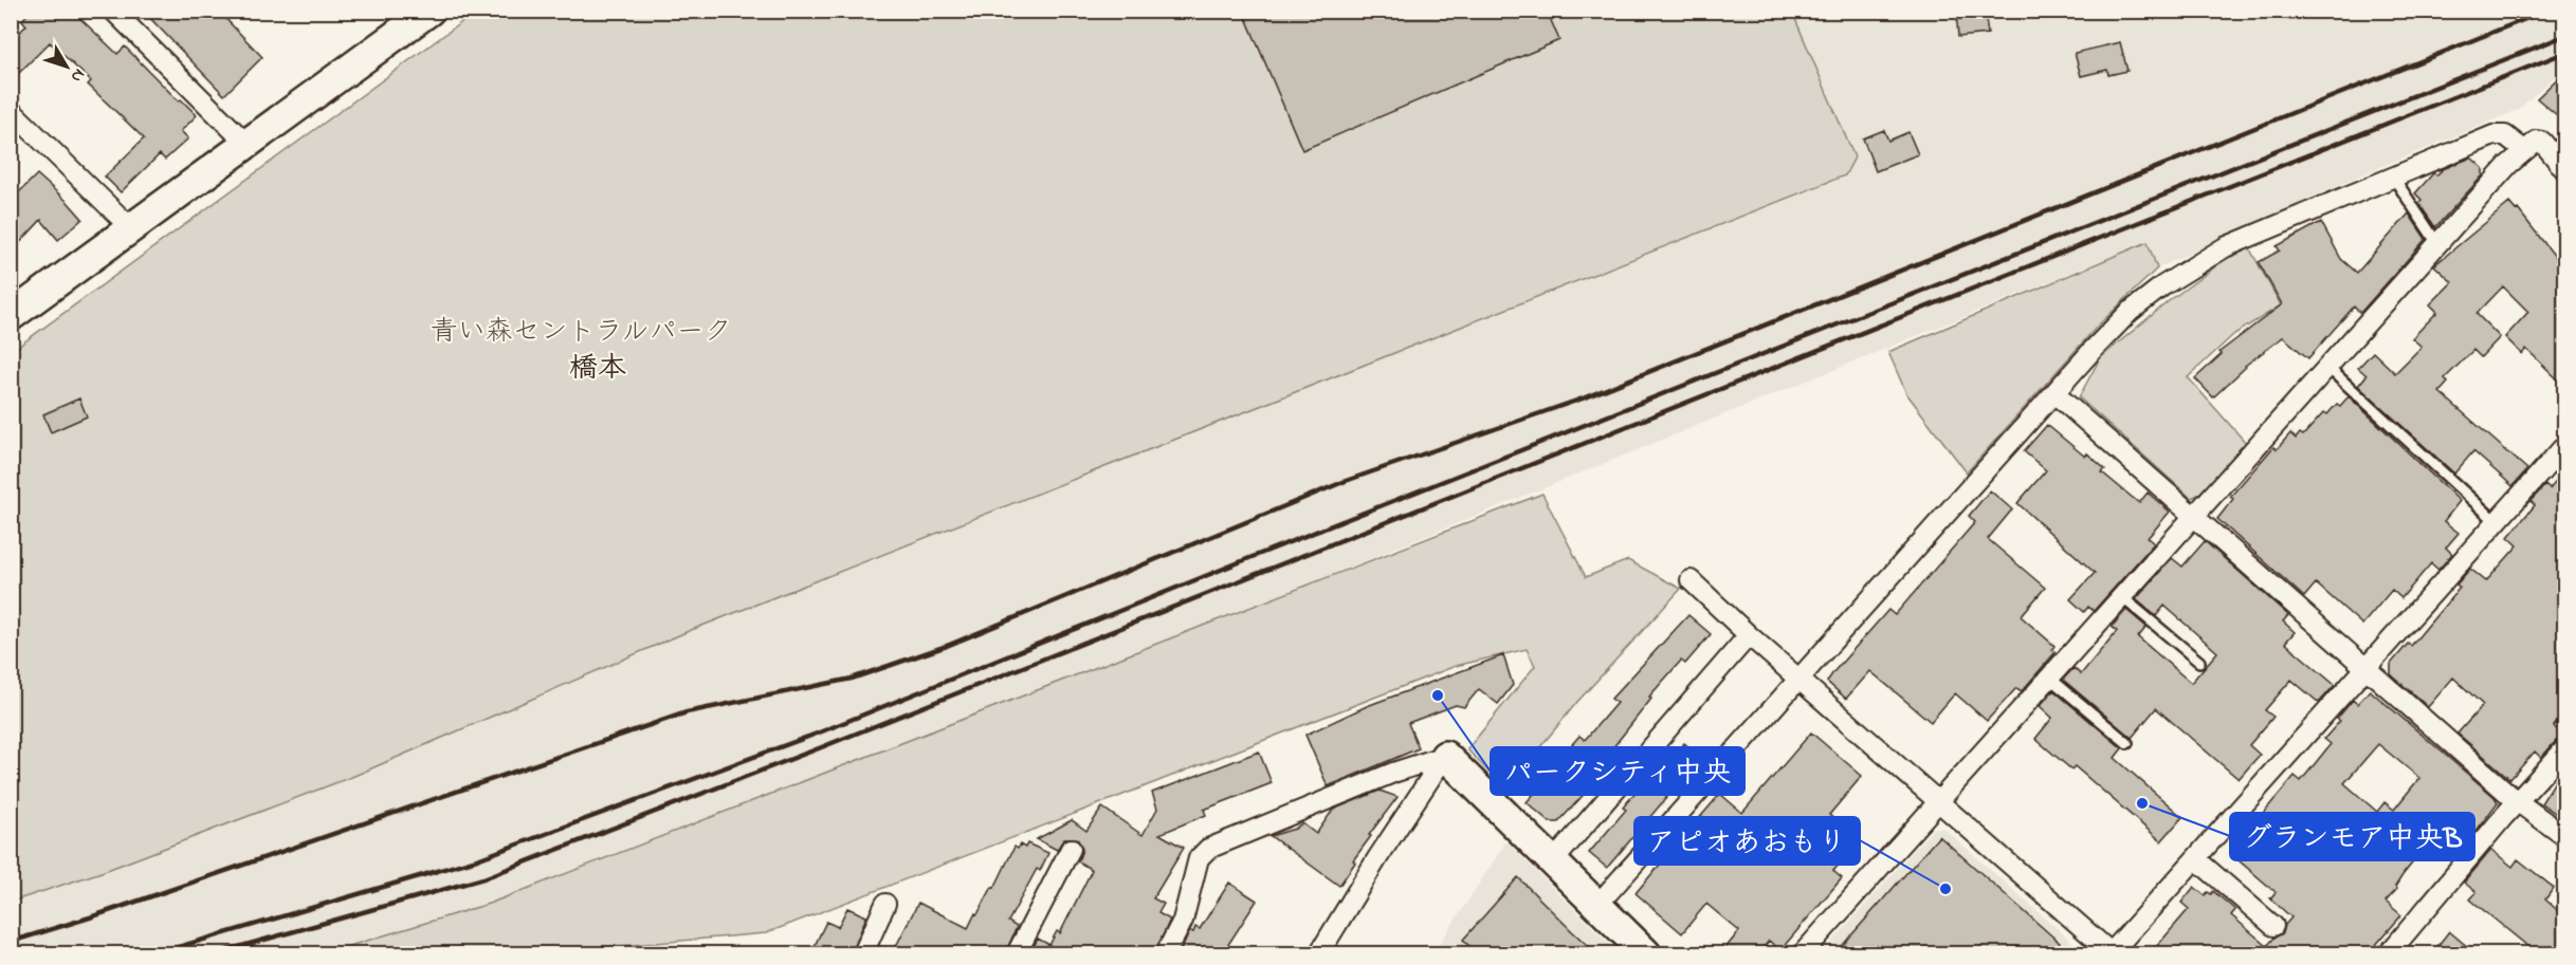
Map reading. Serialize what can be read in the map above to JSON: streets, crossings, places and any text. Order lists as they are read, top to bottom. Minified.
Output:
{"districts":["橋本"],"parks":["青い森セントラルパーク"],"places":["パークシティ中央","グランモア中央B","アピオあおもり"],"north":"bottom right"}
